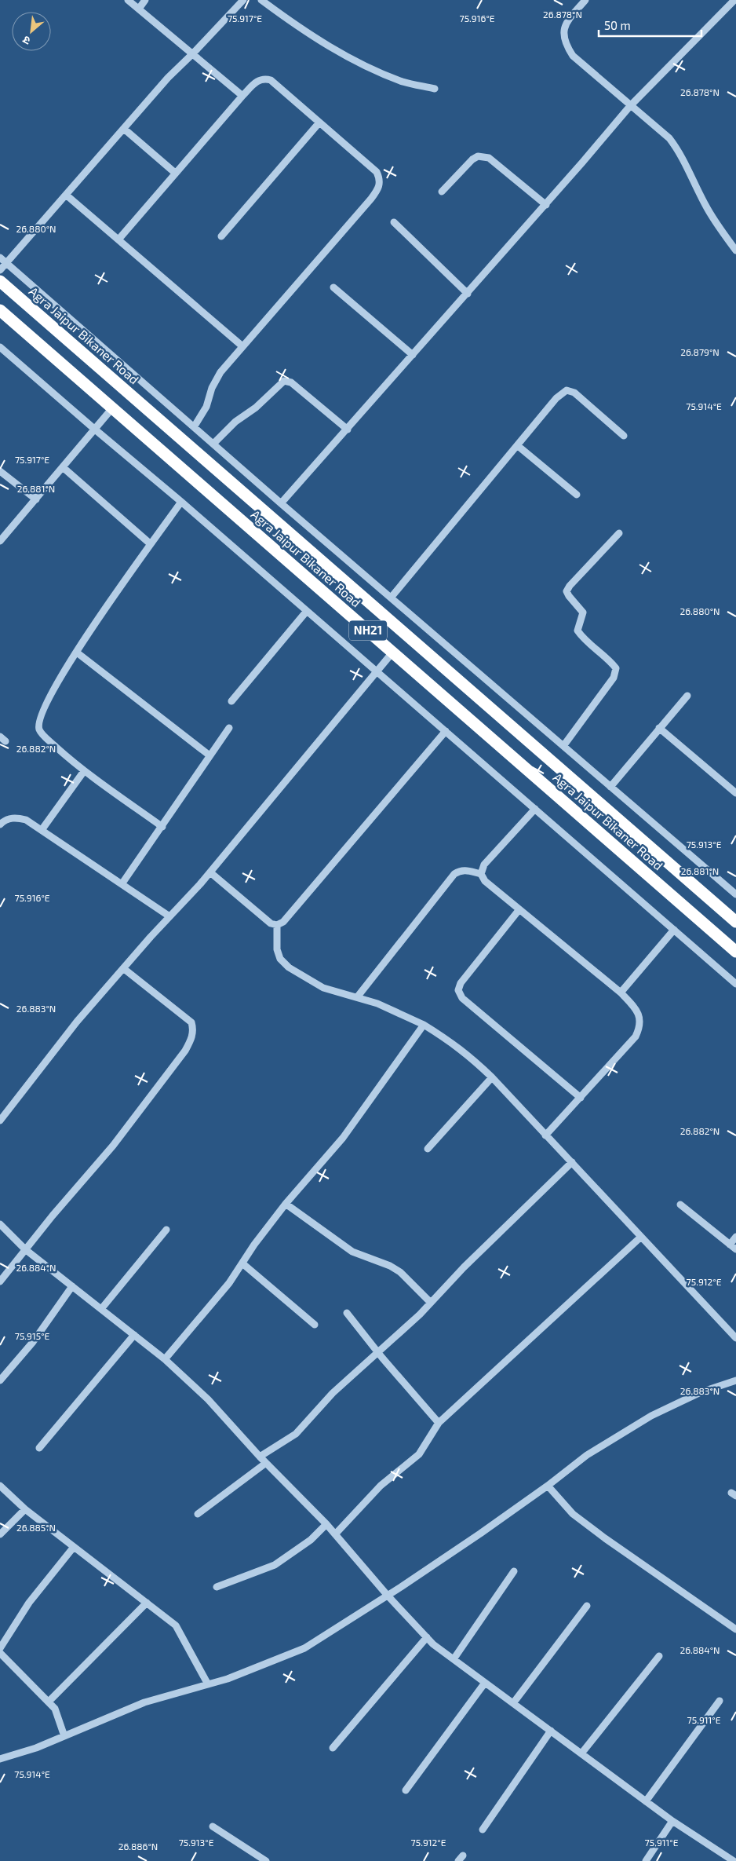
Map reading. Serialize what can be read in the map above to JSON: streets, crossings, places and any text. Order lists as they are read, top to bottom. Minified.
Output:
{"streets":{"highway":["Agra Jaipur Bikaner Road","NH21"]},"scale_bar":"50 m","north":"bottom left","coordinates":["26.878°N","75.917°E","75.916°E","26.880°N","26.879°N","75.914°E","26.881°N","26.882°N","75.913°E","26.883°N","26.884°N","75.912°E","75.915°E","26.885°N","75.911°E","26.886°N"]}
